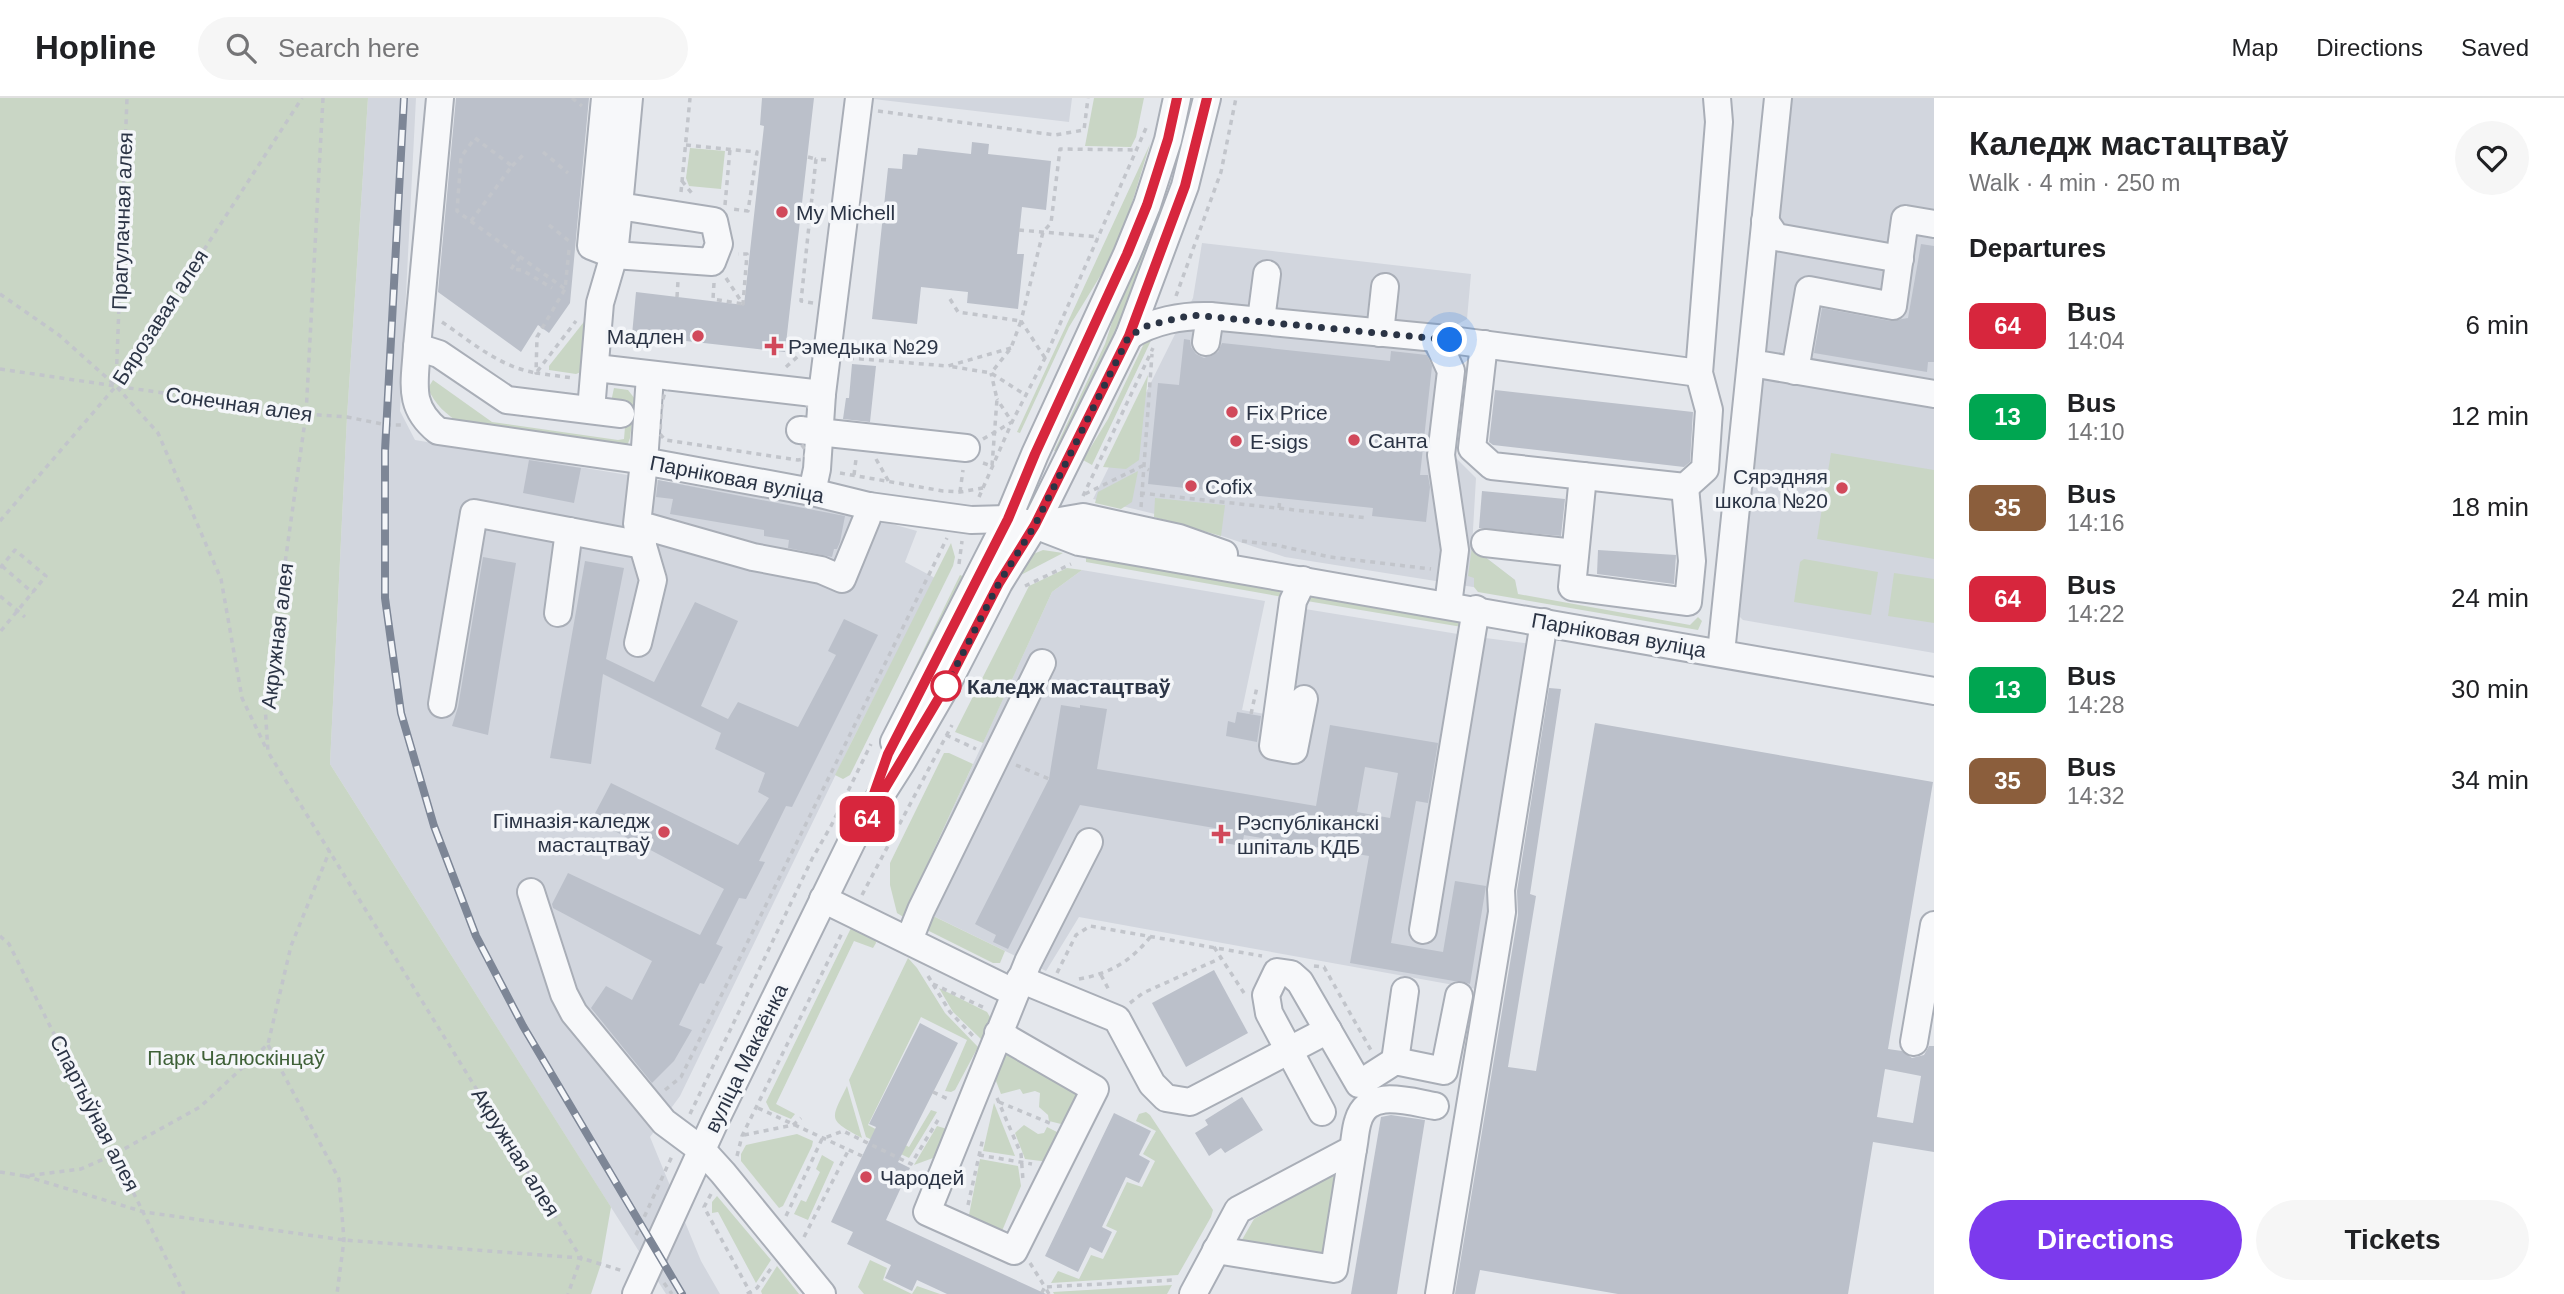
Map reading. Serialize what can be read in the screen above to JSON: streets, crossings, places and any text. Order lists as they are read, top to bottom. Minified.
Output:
{"streets":{"street":["Парніковая вуліца","вуліца Макаёнка"],"path":["Прагулачная алея","Бярозавая алея","Сонечная алея","Акружная алея","Спартыўная алея"]},"crossings":[["Прагулачная алея","Бярозавая алея"],["Прагулачная алея","Сонечная алея"],["Бярозавая алея","Сонечная алея"],["Сонечная алея","Акружная алея"],["Парніковая вуліца","вуліца Макаёнка"]],"parks":["Парк Чалюскінцаў"],"places":{"other":["My Michell","Мадлен","Fix Price","Санта","E-sigs","Cofix","Сярэдняя школа №20","Каледж мастацтваў","Гімназія-каледж мастацтваў","Чародей"],"health":["Рэмедыка №29","Рэспубліканскі шпіталь КДБ"]},"lines":["bus line 64"],"page":{"header":"Hopline","search":"Search here","nav":["Map","Directions","Saved"],"on_map":"64","heading":[["Каледж мастацтваў","Walk · 4 min · 250 m"],"Departures"],"list":[{"mark":"64","name":"Bus","note":"14:04","value":"6 min"},{"mark":"13","name":"Bus","note":"14:10","value":"12 min"},{"mark":"35","name":"Bus","note":"14:16","value":"18 min"},{"mark":"64","name":"Bus","note":"14:22","value":"24 min"},{"mark":"13","name":"Bus","note":"14:28","value":"30 min"},{"mark":"35","name":"Bus","note":"14:32","value":"34 min"}],"buttons":["Directions","Tickets"]}}
